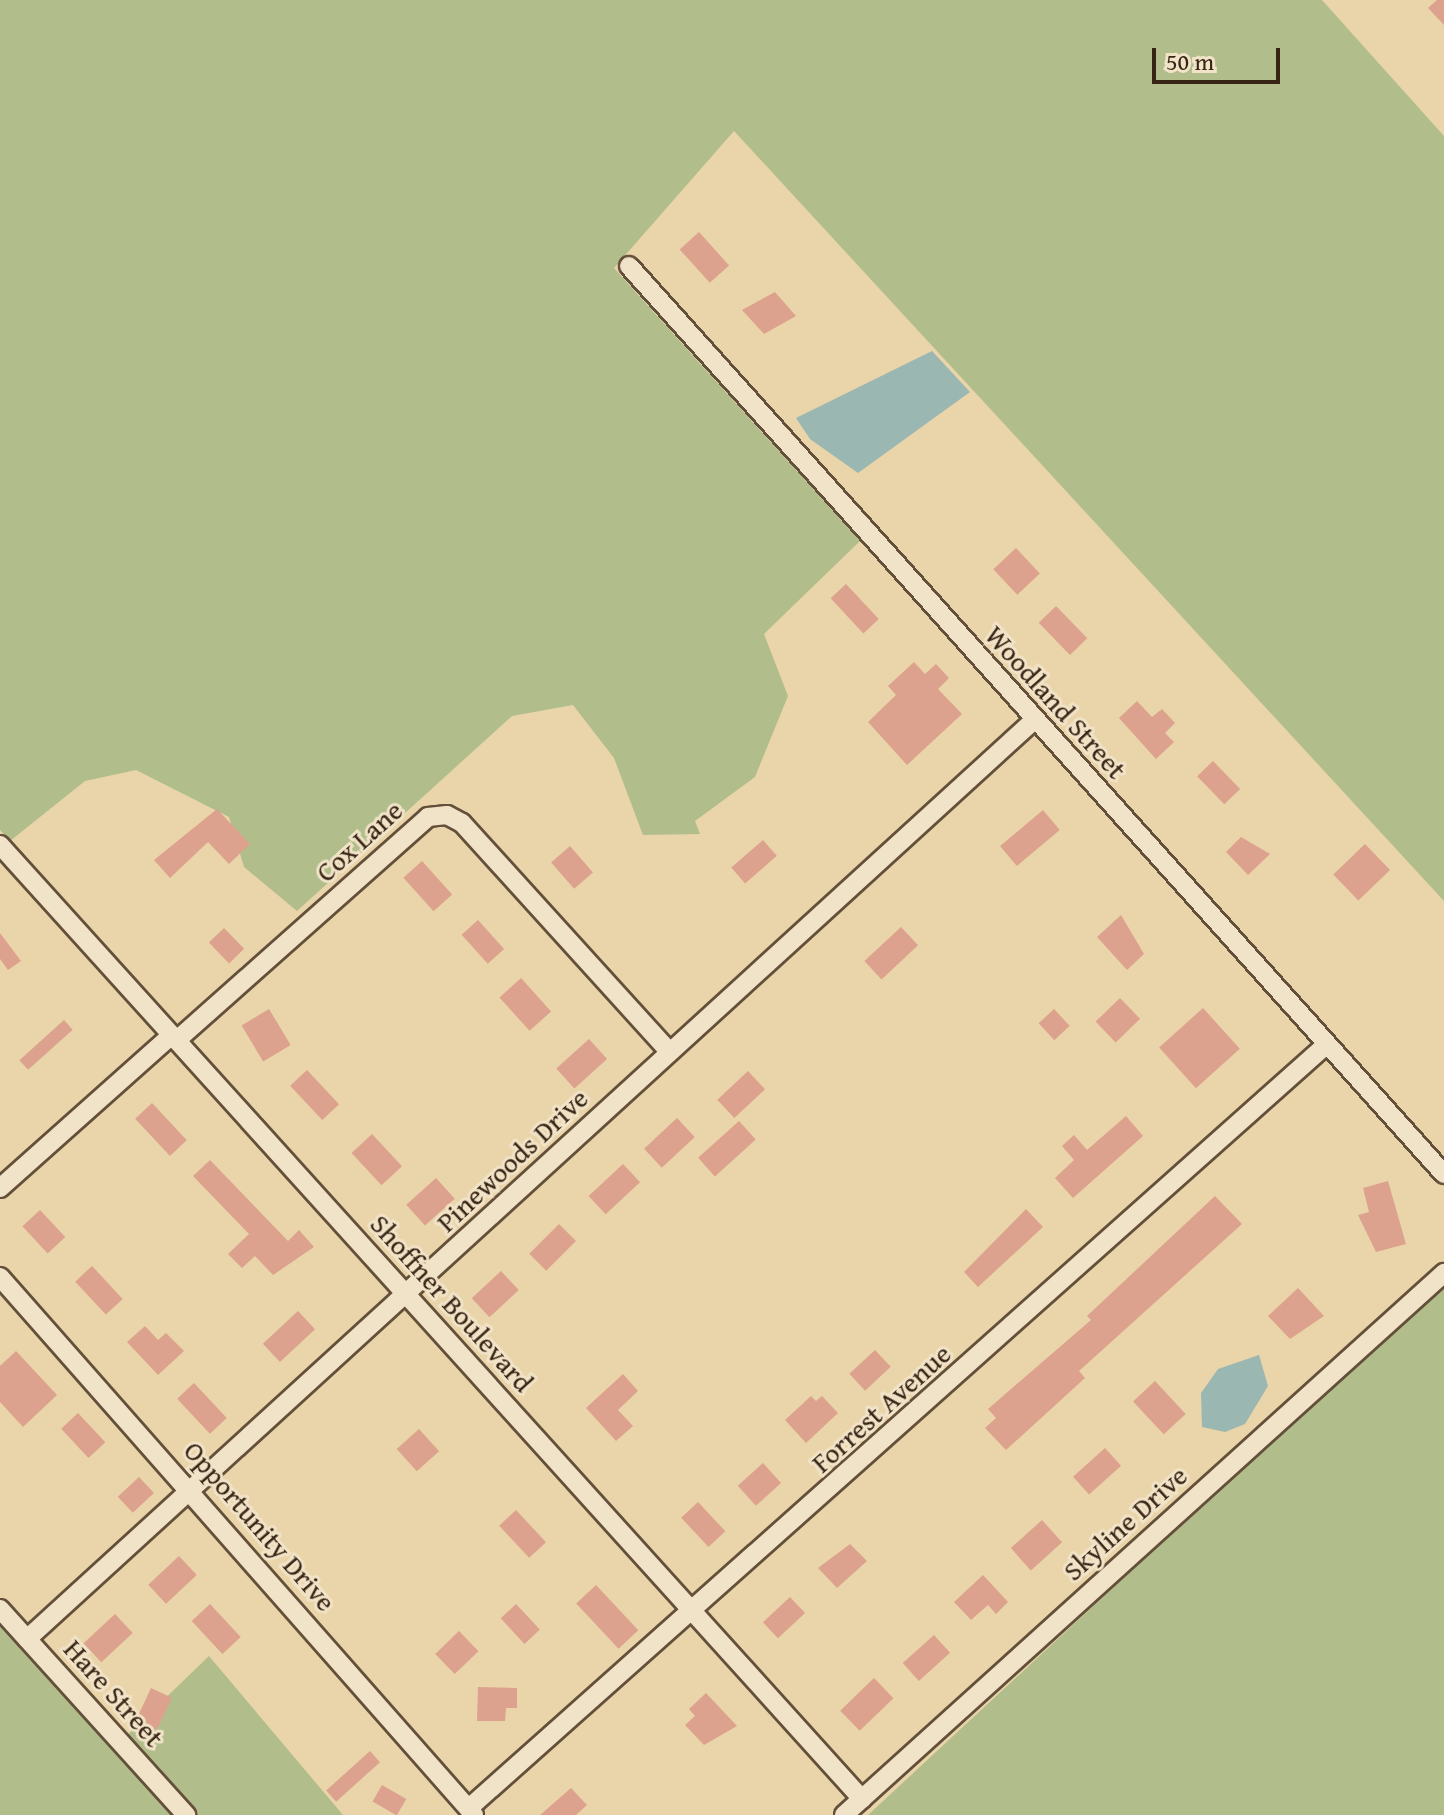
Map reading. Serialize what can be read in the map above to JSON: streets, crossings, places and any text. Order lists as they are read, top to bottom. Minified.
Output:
{"streets":{"street":["Woodland Street","Cox Lane","Pinewoods Drive","Shoffner Boulevard","Forrest Avenue","Skyline Drive","Opportunity Drive","Hare Street"]},"crossings":[["Woodland Street","Pinewoods Drive"],["Woodland Street","Forrest Avenue"],["Cox Lane","Pinewoods Drive"],["Cox Lane","Shoffner Boulevard"],["Pinewoods Drive","Shoffner Boulevard"],["Pinewoods Drive","Opportunity Drive"],["Pinewoods Drive","Hare Street"],["Shoffner Boulevard","Forrest Avenue"],["Shoffner Boulevard","Skyline Drive"],["Forrest Avenue","Opportunity Drive"]],"scale_bar":"50 m"}
